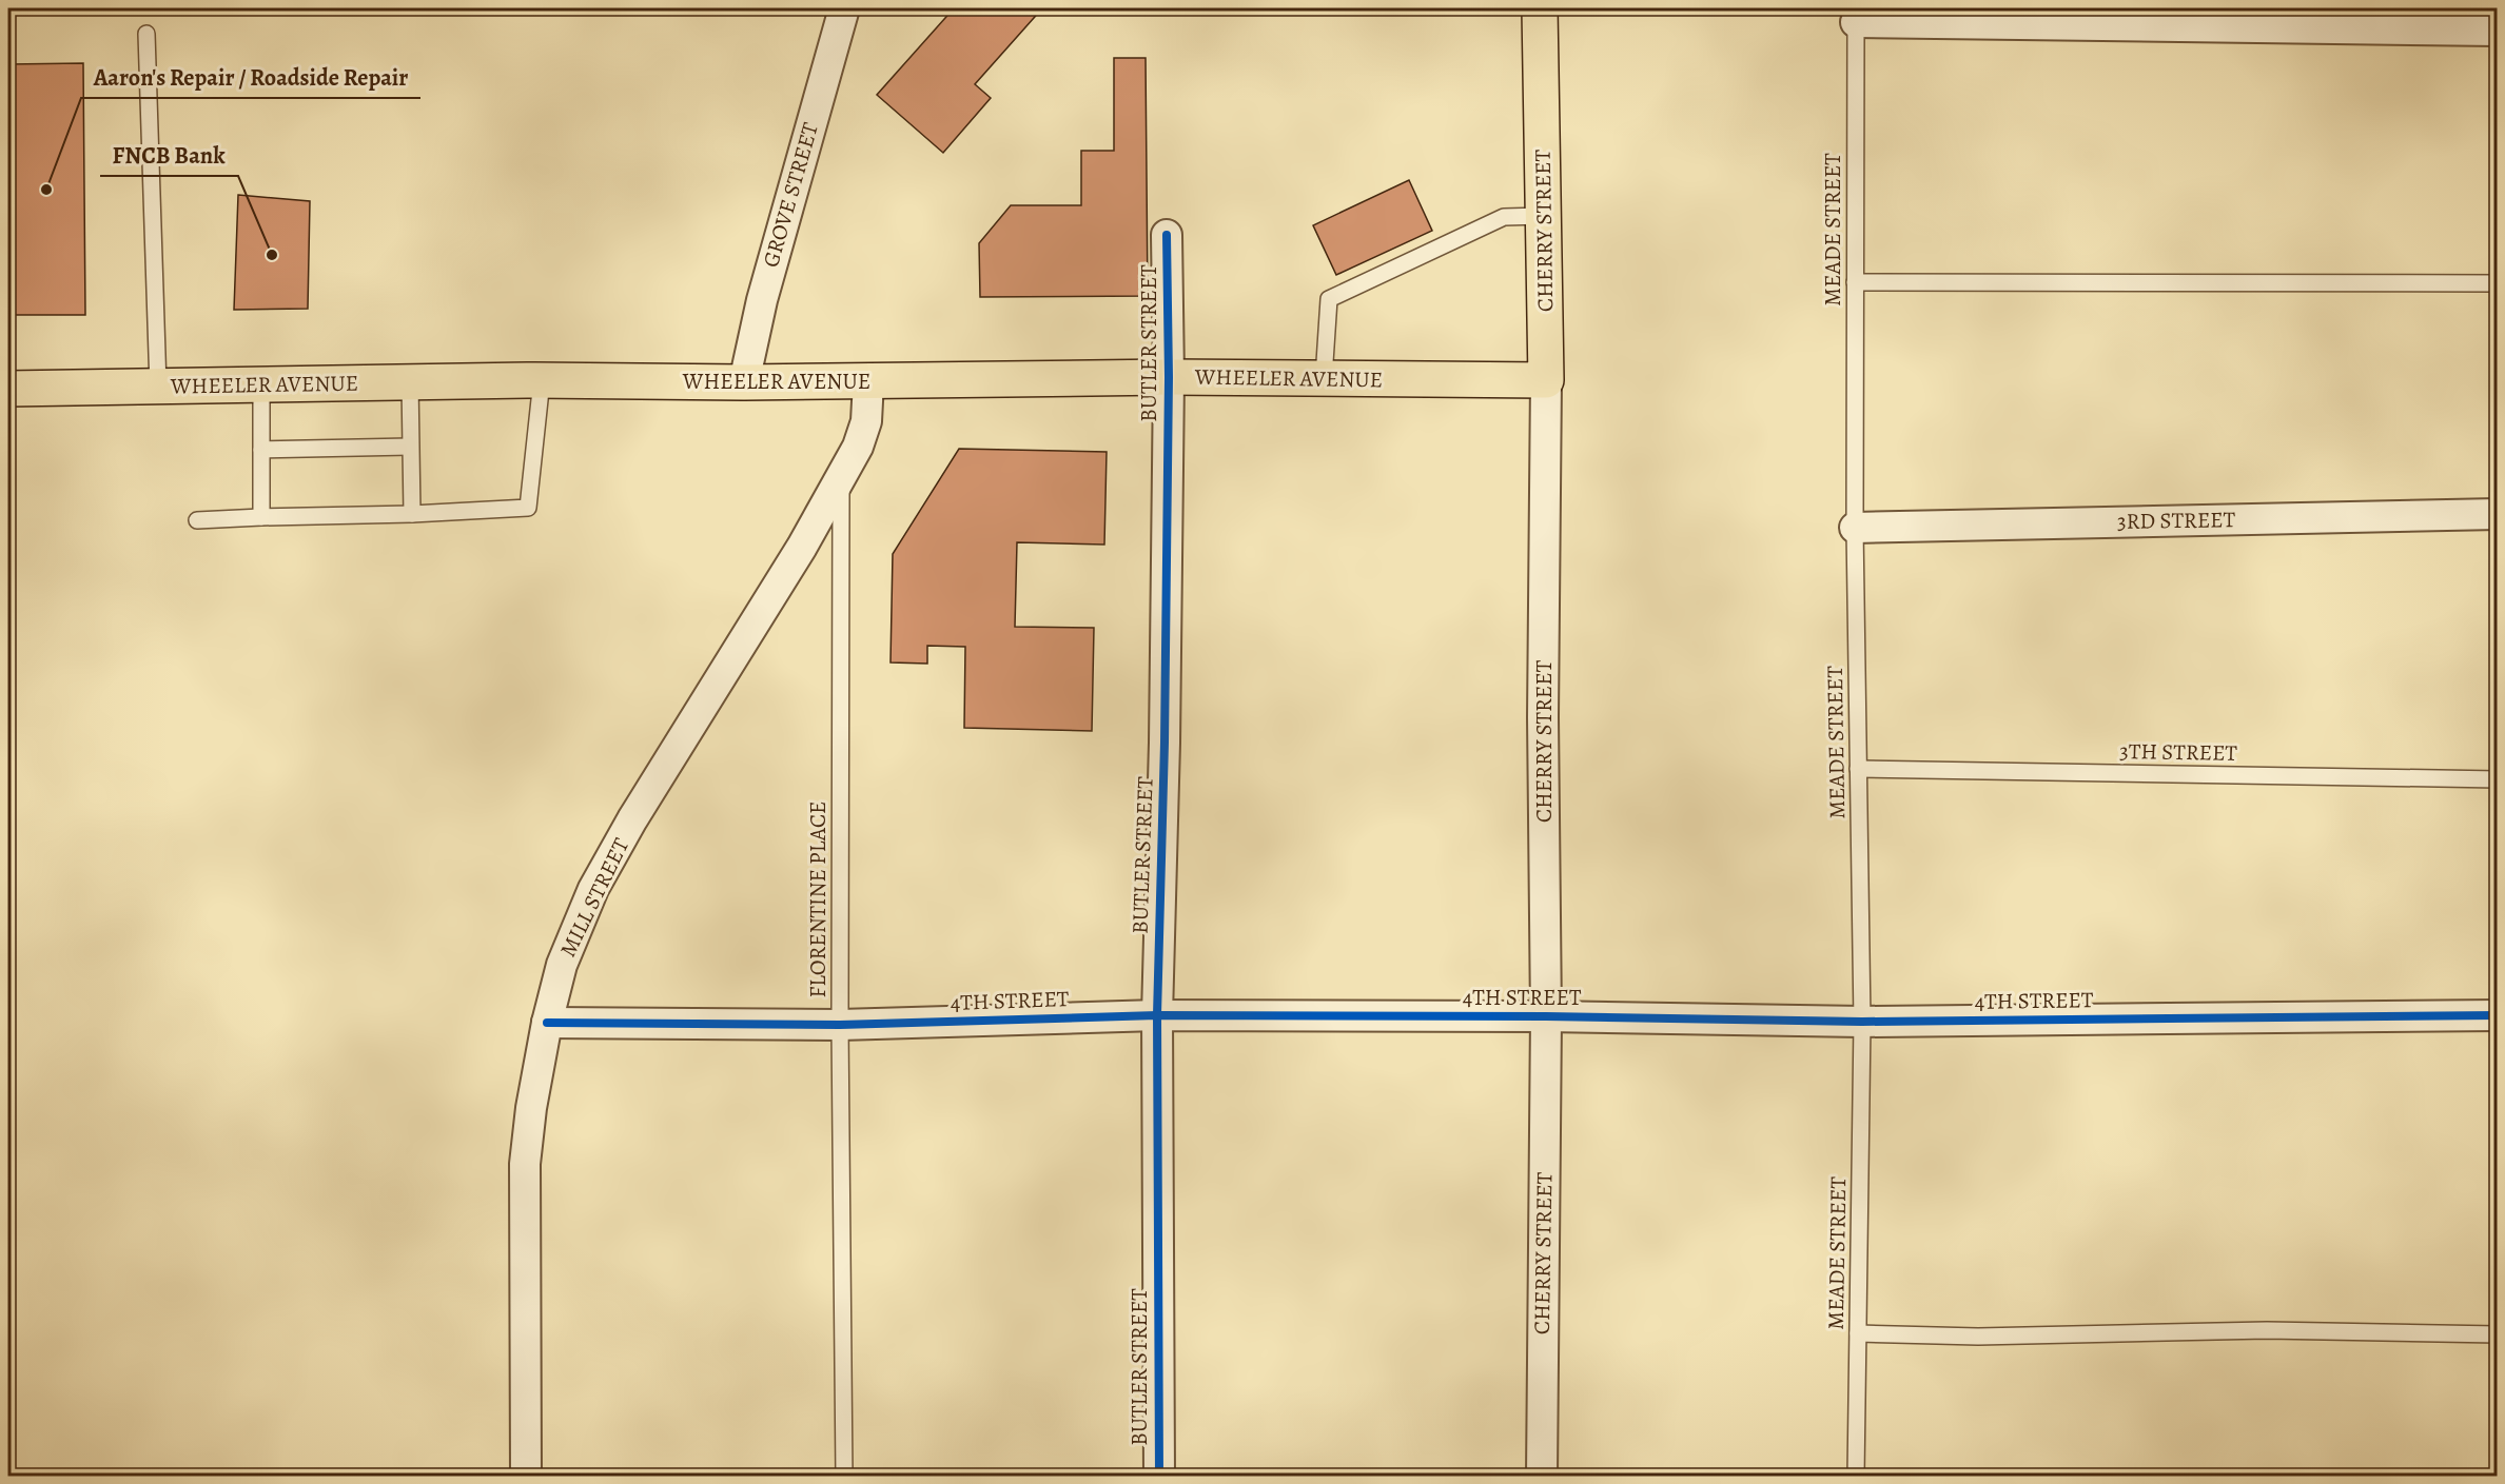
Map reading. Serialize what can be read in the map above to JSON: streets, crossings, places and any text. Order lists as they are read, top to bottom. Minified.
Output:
{"streets":{"main road":["CHERRY STREET","WHEELER AVENUE"],"street":["GROVE STREET","BUTLER STREET","3RD STREET","MILL STREET","4TH STREET"],"lane":["MEADE STREET","3TH STREET","FLORENTINE PLACE"]},"crossings":[["GROVE STREET","WHEELER AVENUE"],["MEADE STREET","3RD STREET"],["MEADE STREET","3TH STREET"],["MEADE STREET","4TH STREET"],["CHERRY STREET","WHEELER AVENUE"],["CHERRY STREET","4TH STREET"],["BUTLER STREET","WHEELER AVENUE"],["BUTLER STREET","4TH STREET"],["WHEELER AVENUE","MILL STREET"],["MILL STREET","FLORENTINE PLACE"],["MILL STREET","4TH STREET"],["FLORENTINE PLACE","4TH STREET"]],"places":["Aaron's Repair / Roadside Repair","FNCB Bank"]}
